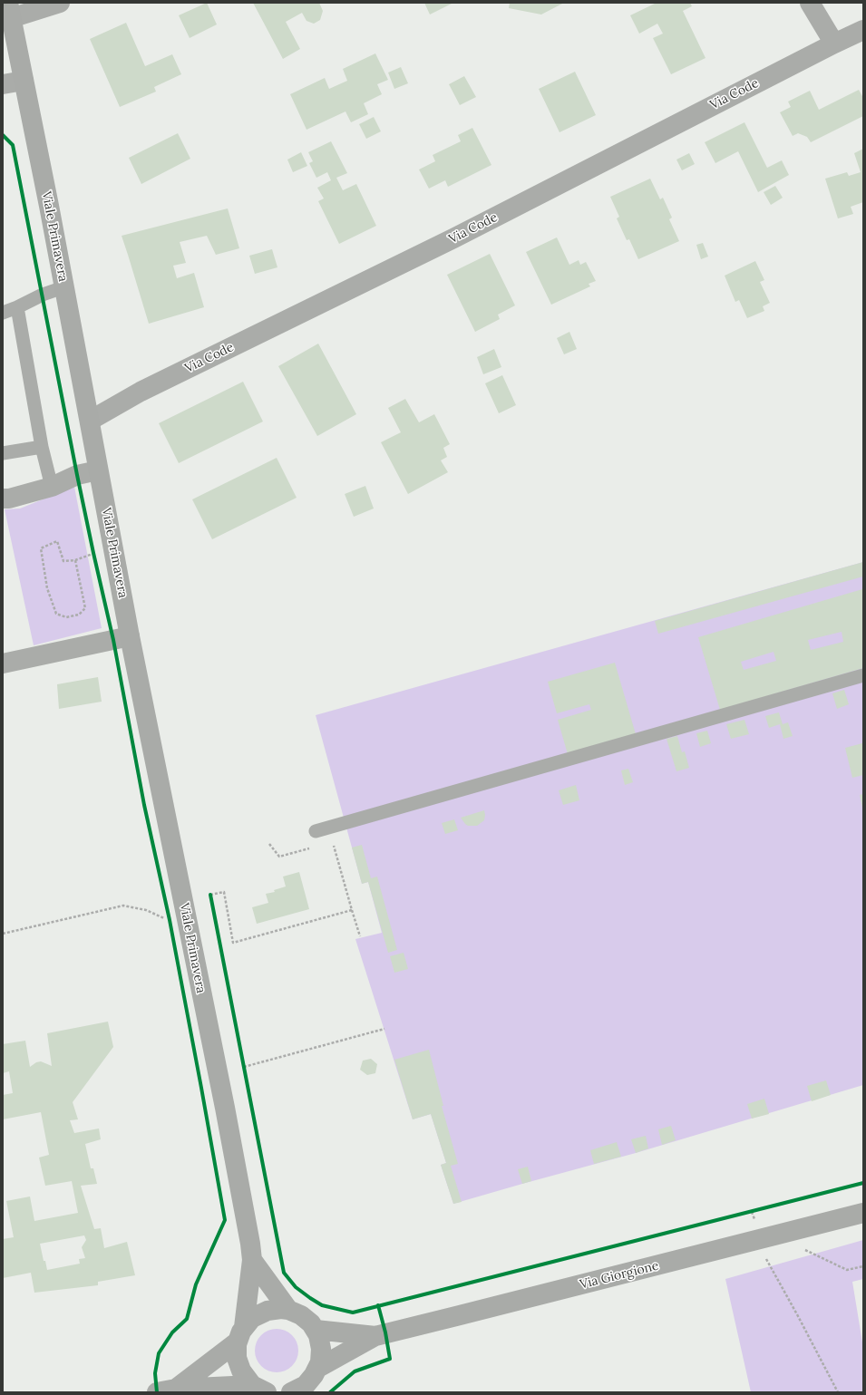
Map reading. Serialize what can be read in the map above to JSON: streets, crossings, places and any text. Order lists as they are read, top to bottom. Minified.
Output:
{"streets":{"main road":["Viale Primavera","Via Giorgione"],"street":["Via Code"]},"crossings":[["Via Code","Viale Primavera"]]}
